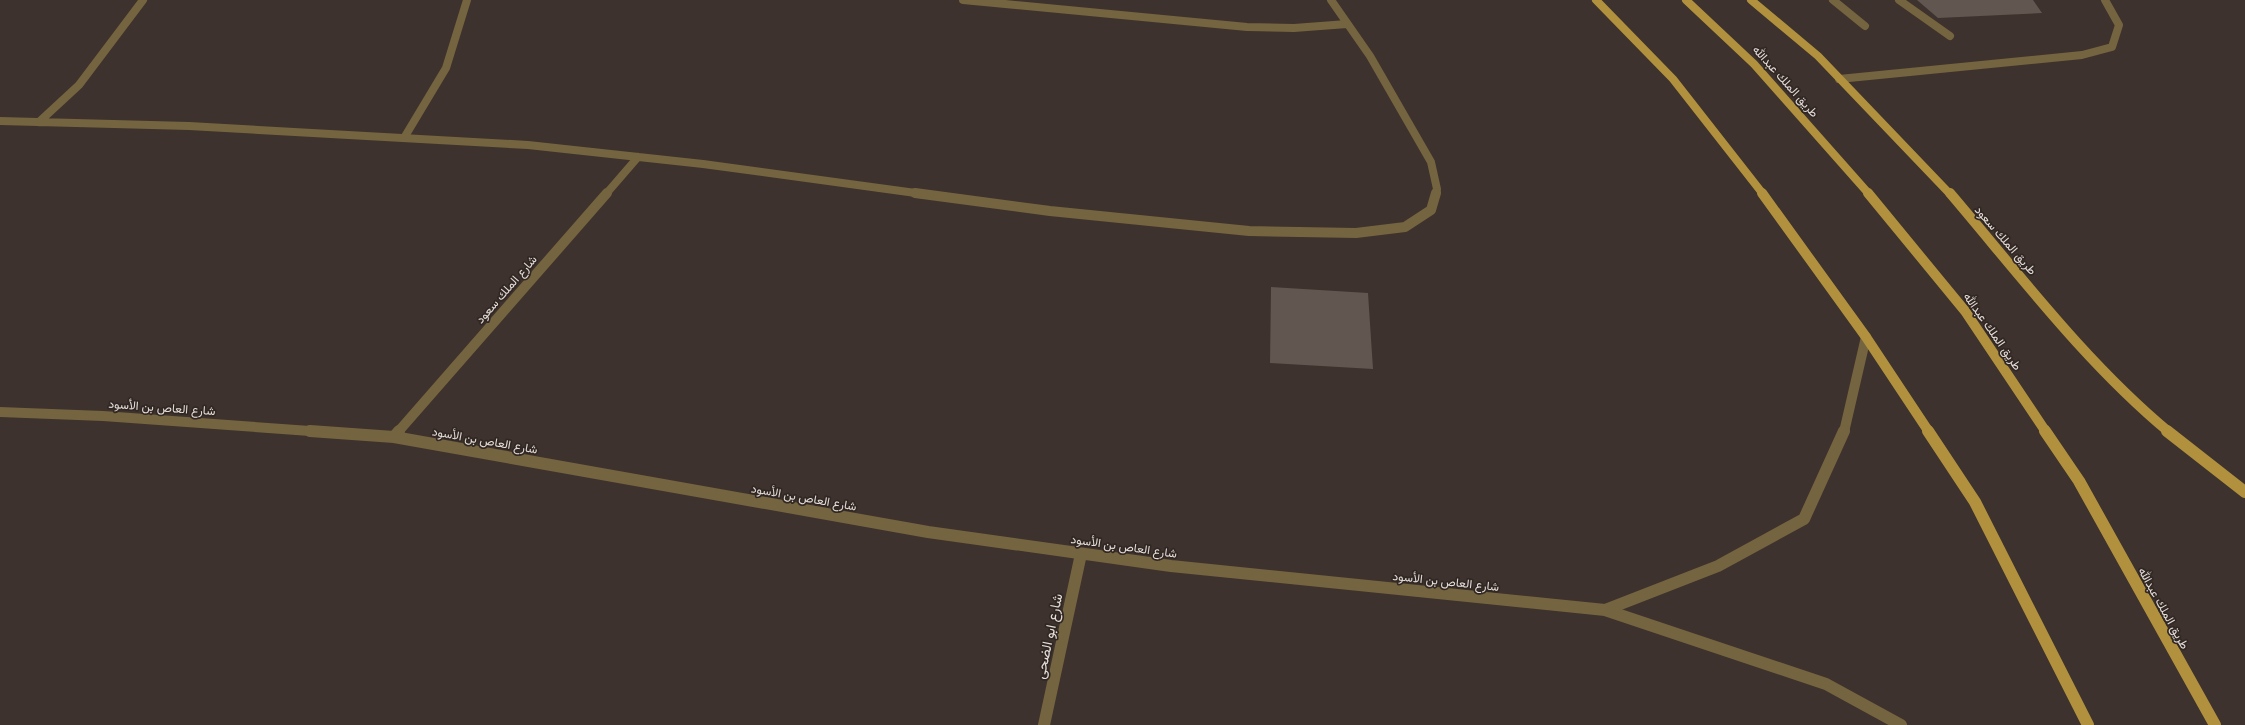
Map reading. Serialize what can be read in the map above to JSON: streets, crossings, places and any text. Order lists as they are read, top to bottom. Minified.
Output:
{"streets":{"main road":["طريق الملك عبدالله","طريق الملك سعود"],"street":["شارع الملك سعود","شارع العاص بن الأسود","شارع ابو الضحى"]},"crossings":[["شارع الملك سعود","شارع العاص بن الأسود"],["شارع العاص بن الأسود","شارع ابو الضحى"]]}
